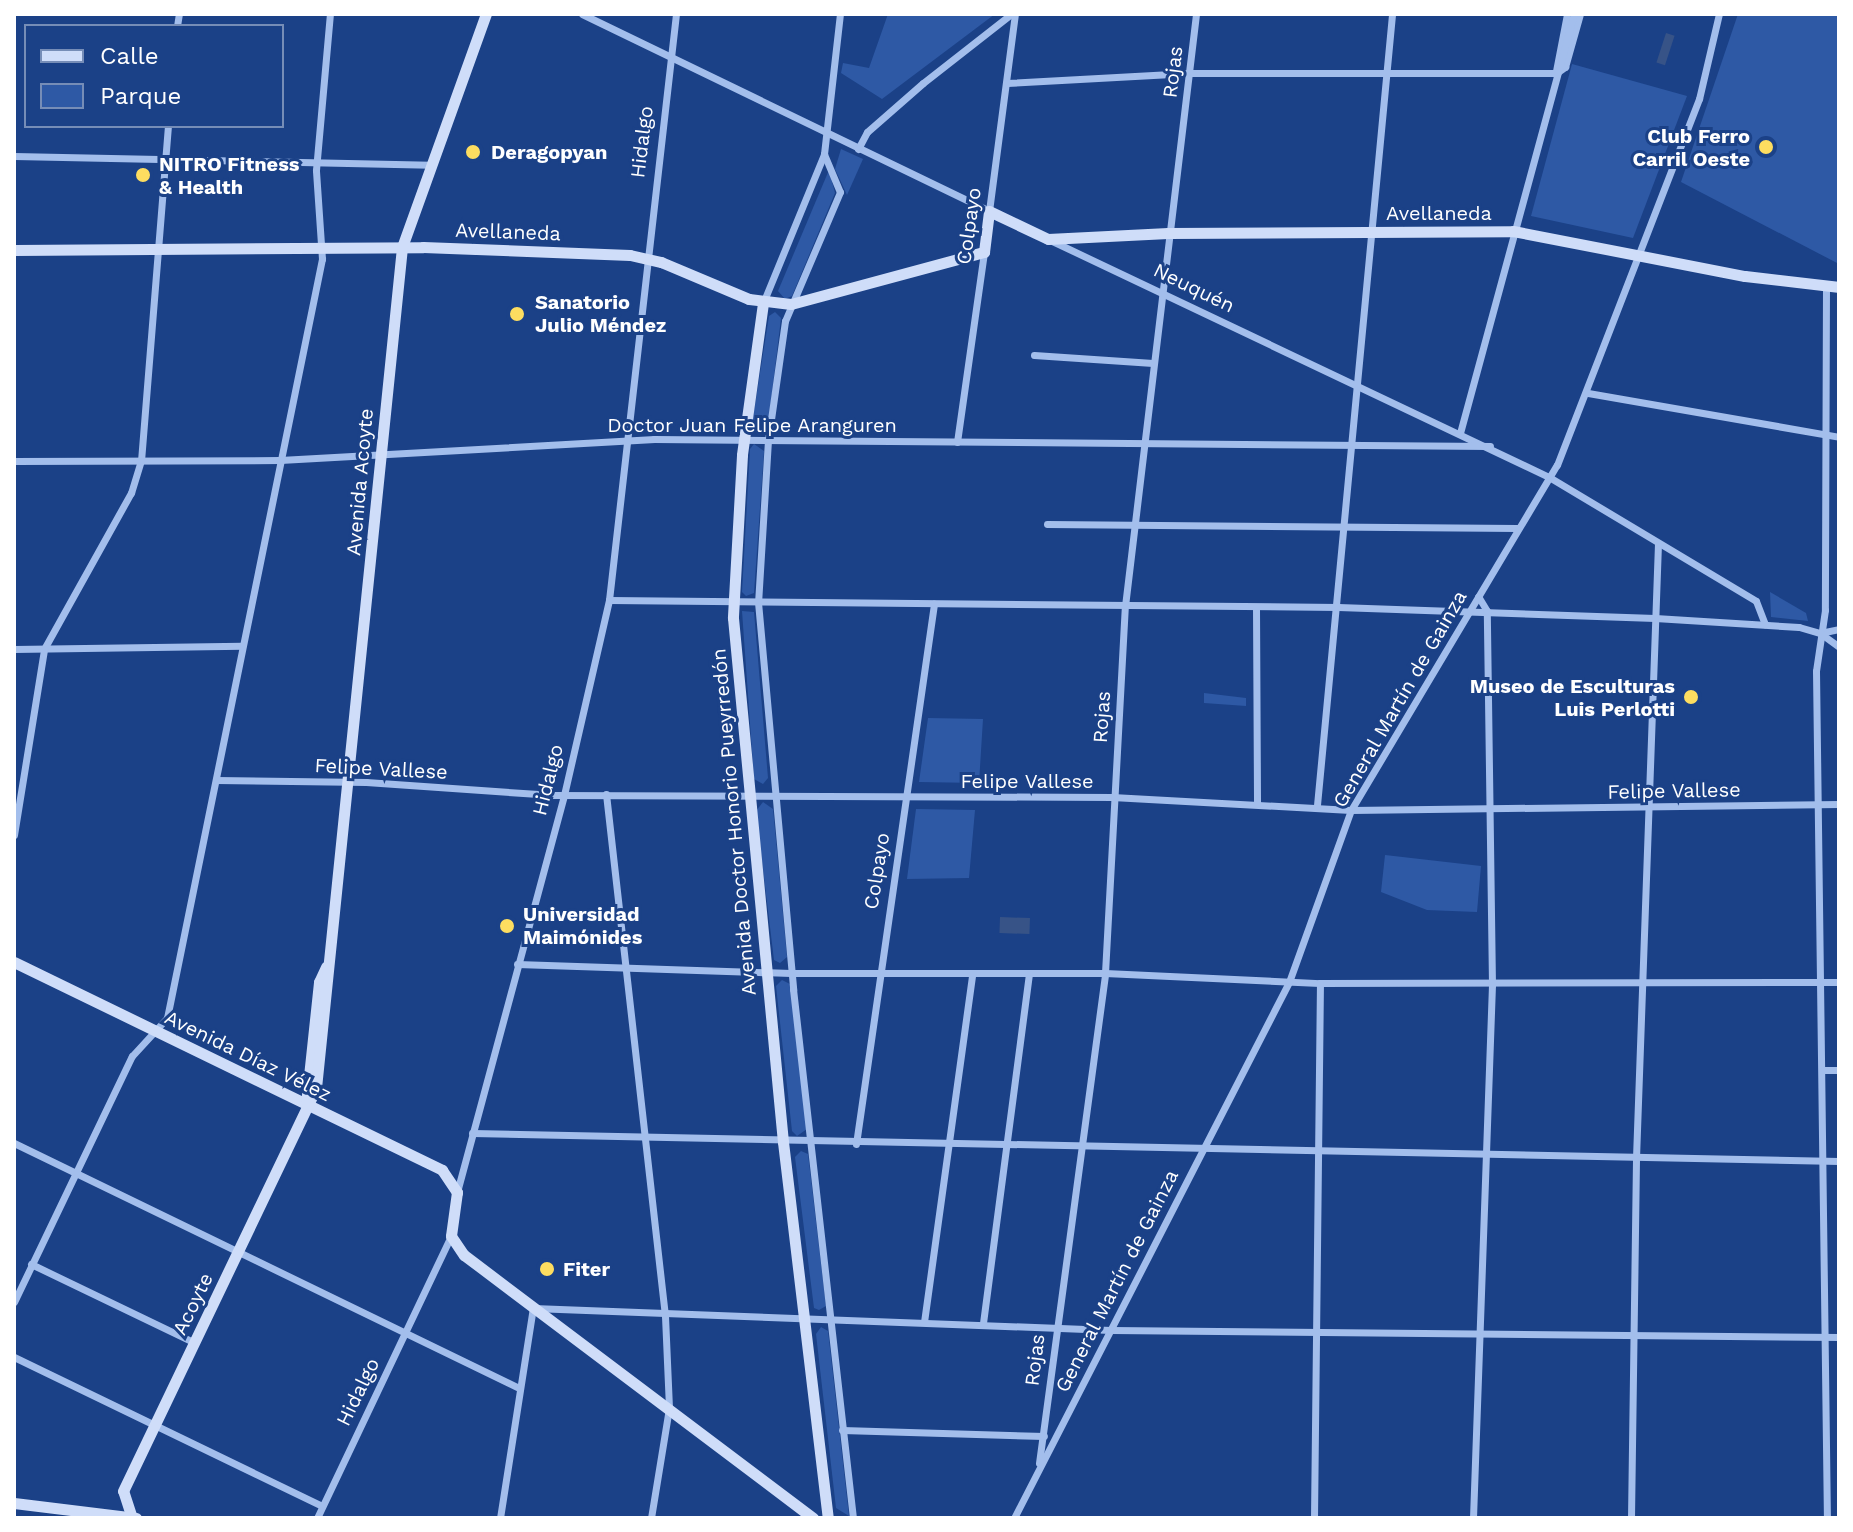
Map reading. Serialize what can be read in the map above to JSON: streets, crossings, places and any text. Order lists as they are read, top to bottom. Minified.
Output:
{"streets":{"main road":["Hidalgo","Avellaneda","Colpayo","Neuquén","Avenida Acoyte","Avenida Doctor Honorio Pueyrredón","Avenida Díaz Vélez","Acoyte"],"street":["Rojas","Doctor Juan Felipe Aranguren","General Martín de Gainza","Felipe Vallese"]},"crossings":[["Rojas","Avellaneda"],["Rojas","Neuquén"],["Rojas","Doctor Juan Felipe Aranguren"],["Rojas","General Martín de Gainza"],["Rojas","Felipe Vallese"],["Hidalgo","Avellaneda"],["Hidalgo","Neuquén"],["Hidalgo","Doctor Juan Felipe Aranguren"],["Hidalgo","Felipe Vallese"],["Hidalgo","Avenida Díaz Vélez"],["Avellaneda","Colpayo"],["Avellaneda","Neuquén"],["Avellaneda","Avenida Acoyte"],["Avellaneda","General Martín de Gainza"],["Avellaneda","Avenida Doctor Honorio Pueyrredón"],["Colpayo","Neuquén"],["Colpayo","Doctor Juan Felipe Aranguren"],["Colpayo","Felipe Vallese"],["Neuquén","Doctor Juan Felipe Aranguren"],["Neuquén","General Martín de Gainza"],["Neuquén","Avenida Doctor Honorio Pueyrredón"],["Doctor Juan Felipe Aranguren","Avenida Acoyte"],["Doctor Juan Felipe Aranguren","Avenida Doctor Honorio Pueyrredón"],["Avenida Acoyte","Felipe Vallese"],["Avenida Acoyte","Avenida Díaz Vélez"],["Avenida Acoyte","Acoyte"],["General Martín de Gainza","Felipe Vallese"],["Felipe Vallese","Avenida Doctor Honorio Pueyrredón"],["Avenida Díaz Vélez","Acoyte"]],"places":["Club Ferro Carril Oeste","Deragopyan","NITRO Fitness & Health","Sanatorio Julio Méndez","Museo de Esculturas Luis Perlotti","Universidad Maimónides","Fiter"],"legend":["Calle","Parque"]}
